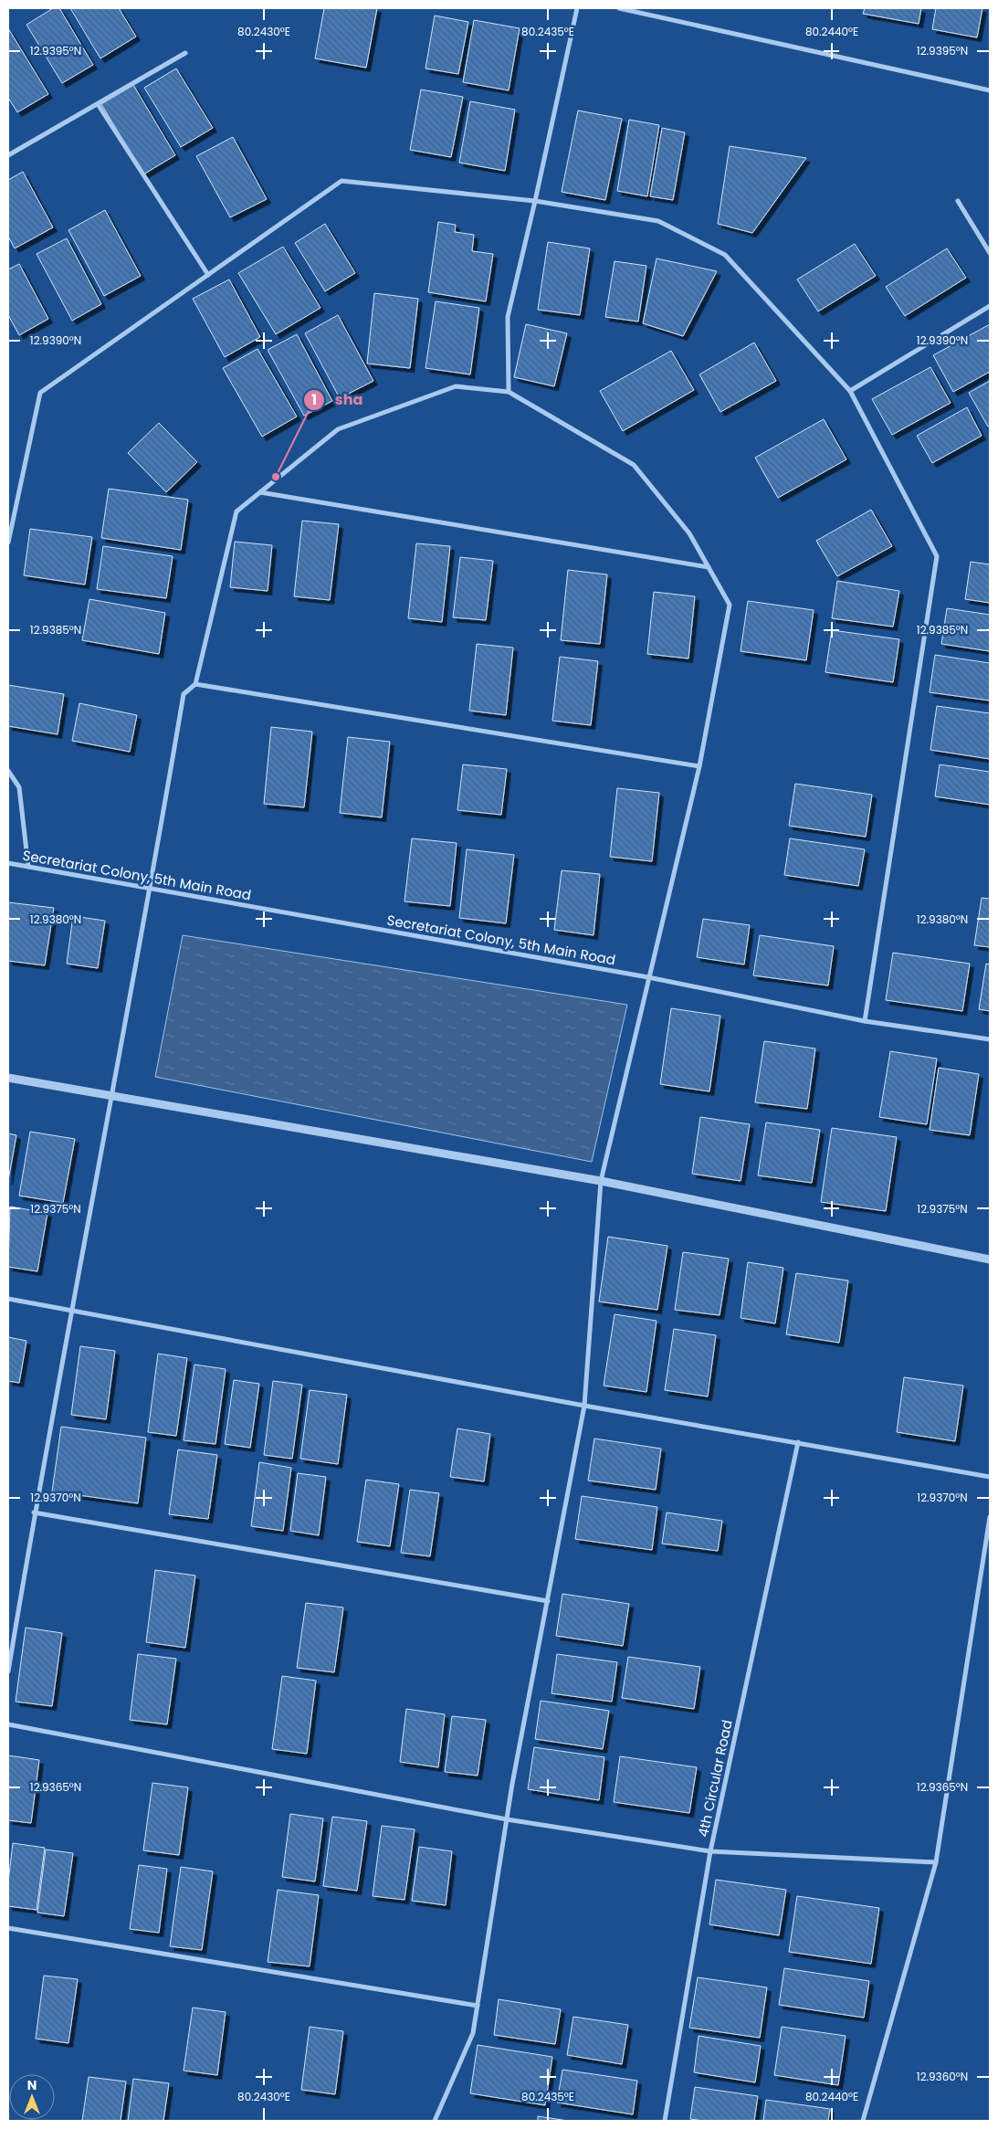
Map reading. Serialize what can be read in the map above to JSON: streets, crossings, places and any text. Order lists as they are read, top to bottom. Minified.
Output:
{"streets":{"street":["Secretariat Colony, 5th Main Road","4th Circular Road"]},"places":["sha"],"north":"top","coordinates":["80.2430°E","80.2435°E","80.2440°E","12.9395°N","12.9390°N","12.9385°N","12.9380°N","12.9375°N","12.9370°N","12.9365°N","12.9360°N"]}
